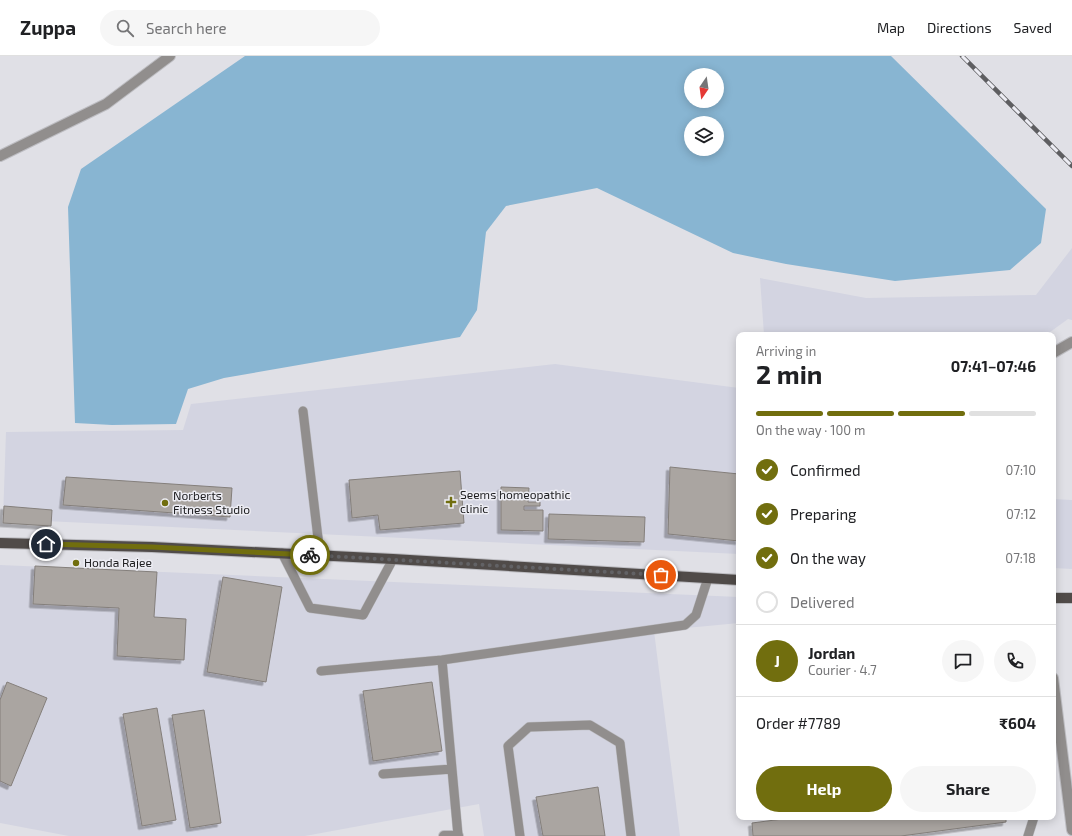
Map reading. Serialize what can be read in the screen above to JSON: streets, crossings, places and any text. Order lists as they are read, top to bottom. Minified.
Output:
{"places":{"health":["Seems homeopathic clinic"],"other":["Norberts Fitness Studio","Honda Rajee"]},"north":"bottom","page":{"header":"Zuppa","search":"Search here","nav":["Map","Directions","Saved"],"heading":["2 min","Arriving in","07:41–07:46"],"panel":["Jordan","Courier · 4.7","Order #7789","₹604"],"bar":"On the way · 100 m","list":[["Confirmed","07:10"],["Preparing","07:12"],["On the way","07:18"],"Delivered"],"round":"J","buttons":["Help","Share"]}}
